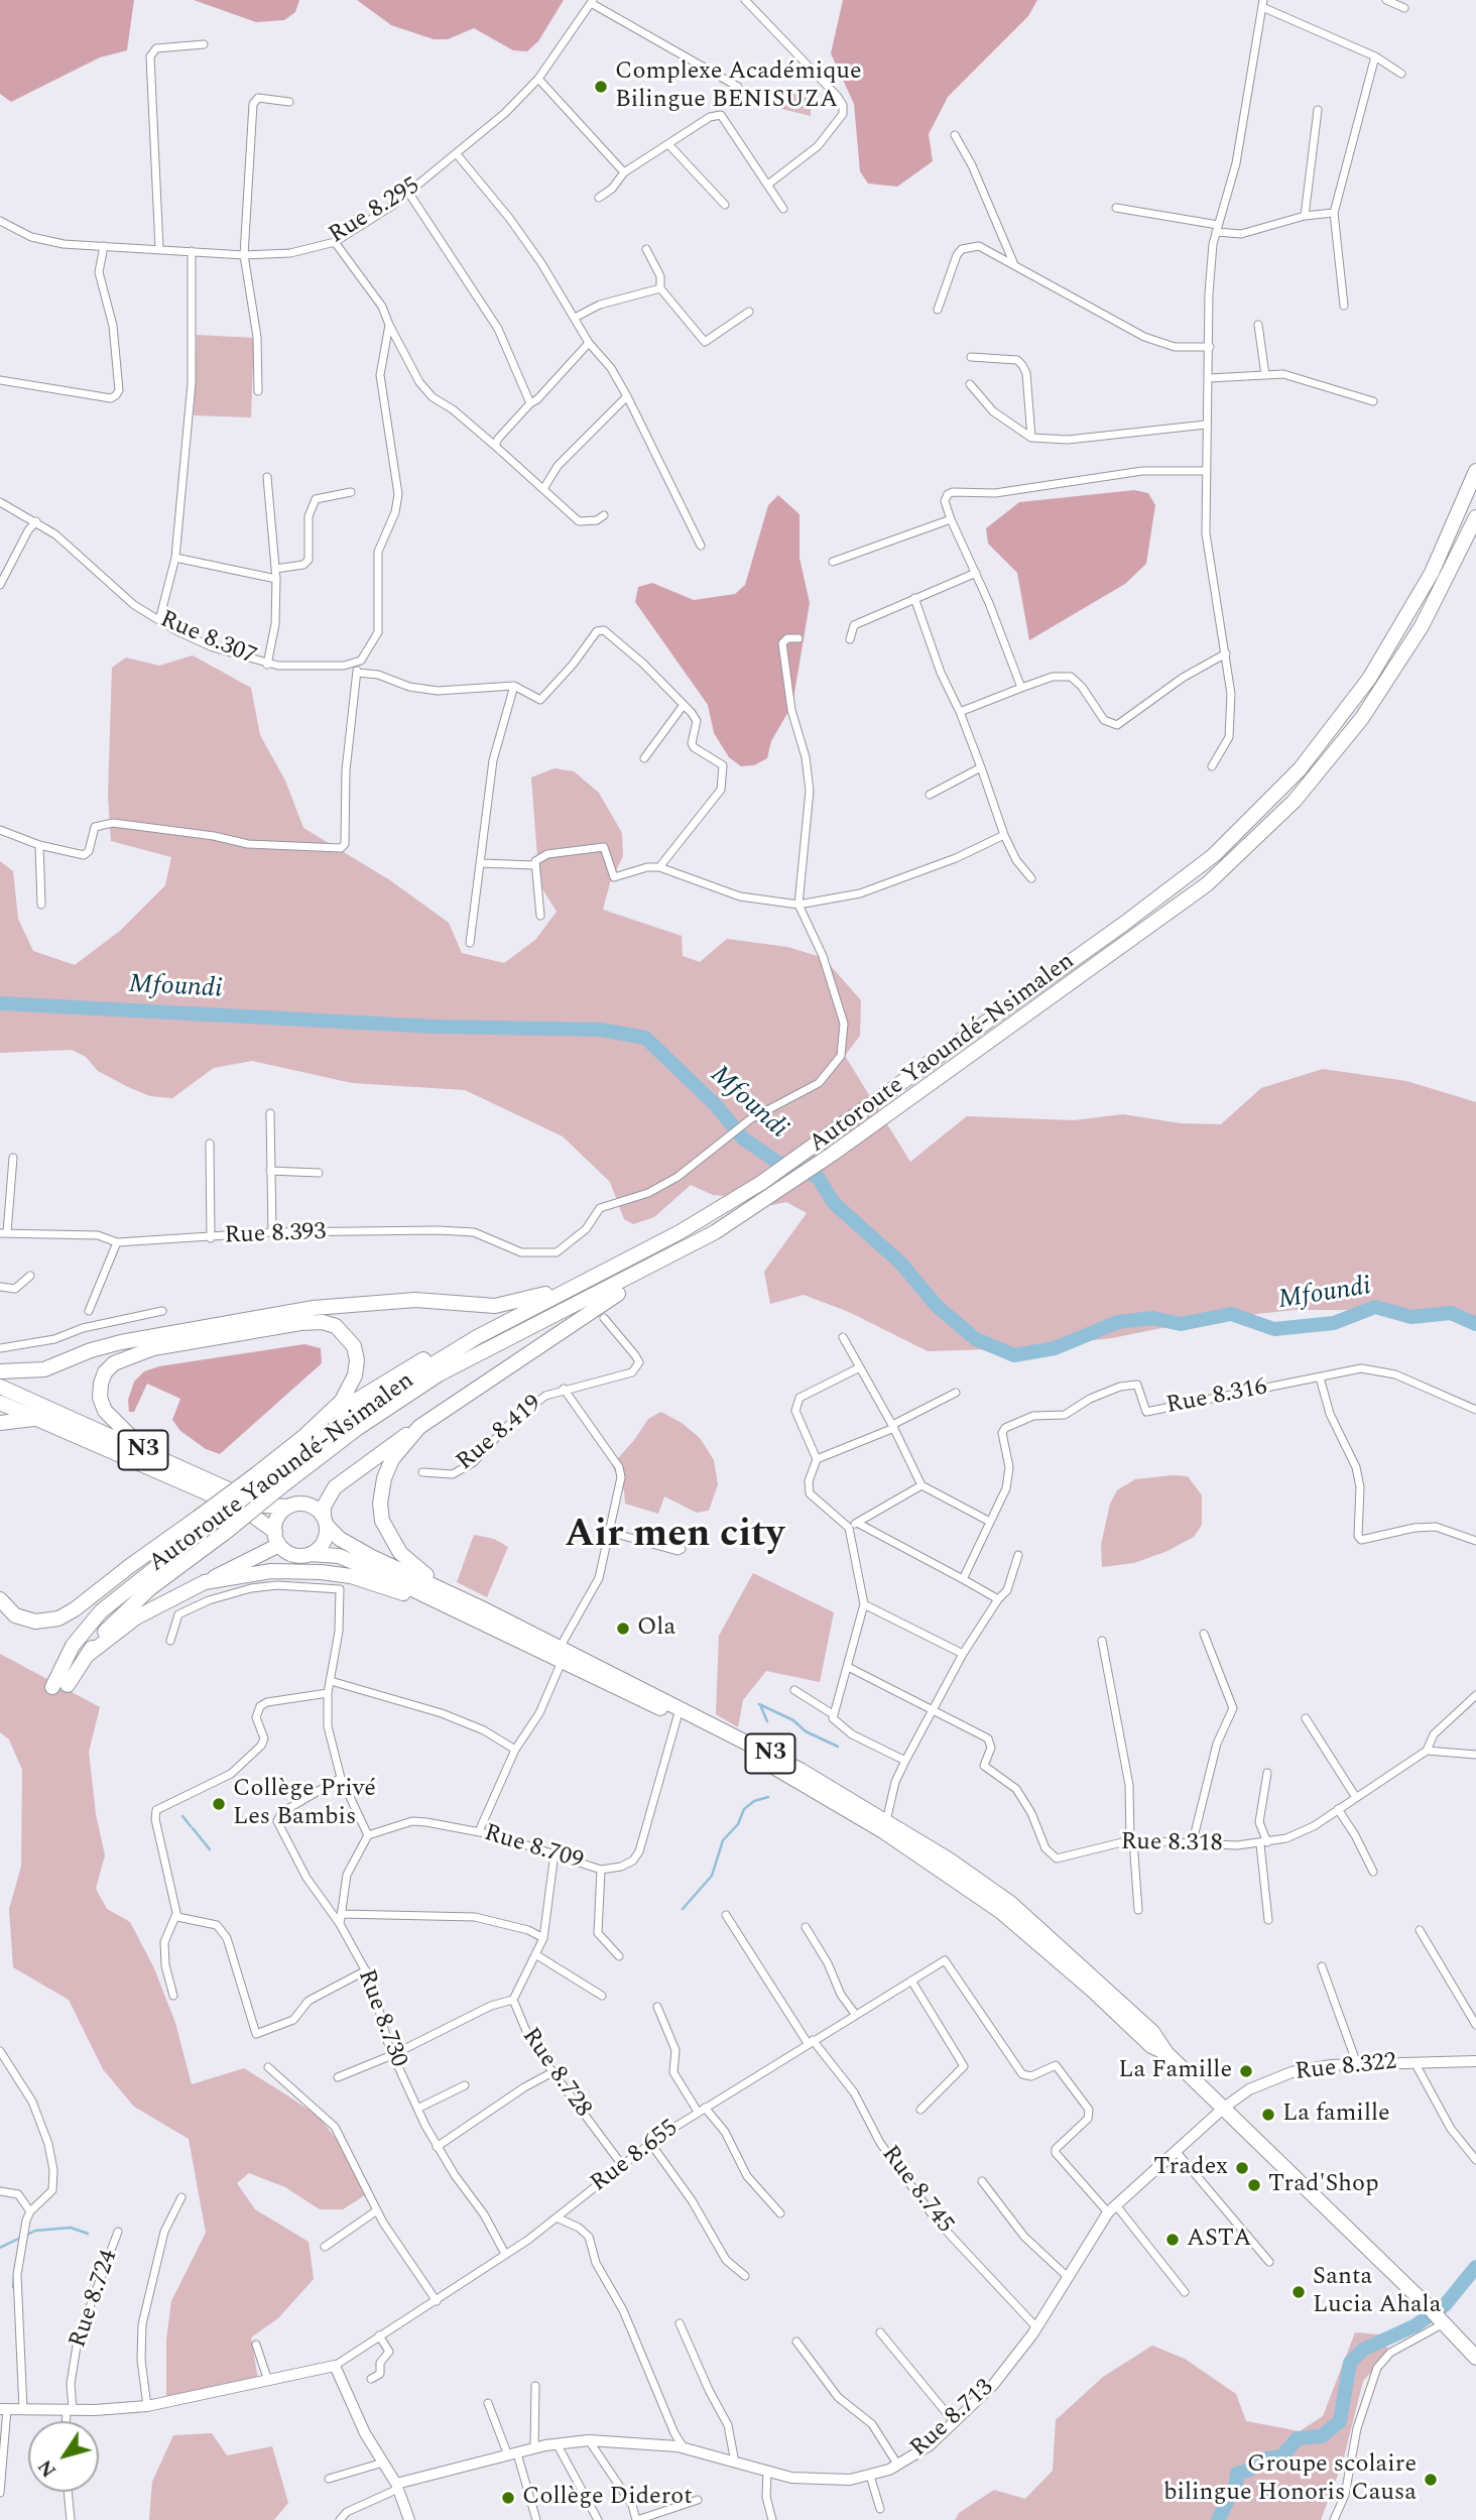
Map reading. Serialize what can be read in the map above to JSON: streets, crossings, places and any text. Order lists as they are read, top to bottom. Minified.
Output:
{"streets":{"highway":["Autoroute Yaoundé-Nsimalen","N3"],"main road":["Rue 8.322","Rue 8.655","Rue 8.713"],"street":["Rue 8.295","Rue 8.307","Rue 8.393","Rue 8.316","Rue 8.419","Rue 8.318","Rue 8.709","Rue 8.730","Rue 8.728","Rue 8.745","Rue 8.724"]},"crossings":[["N3","Rue 8.709"],["N3","Rue 8.322"],["N3","Rue 8.713"],["Rue 8.709","Rue 8.728"],["Rue 8.730","Rue 8.655"],["Rue 8.322","Rue 8.713"],["Rue 8.728","Rue 8.655"],["Rue 8.655","Rue 8.745"],["Rue 8.655","Rue 8.724"],["Rue 8.655","Rue 8.713"],["Rue 8.745","Rue 8.713"]],"districts":["Air men city"],"water":["Mfoundi"],"places":["Complexe Académique Bilingue BENISUZA","Ola","Collège Privé Les Bambis","La Famille","La famille","Tradex","Trad'Shop","ASTA","Santa Lucia Ahala","Groupe scolaire bilingue Honoris Causa","Collège Diderot"],"north":"bottom left"}
